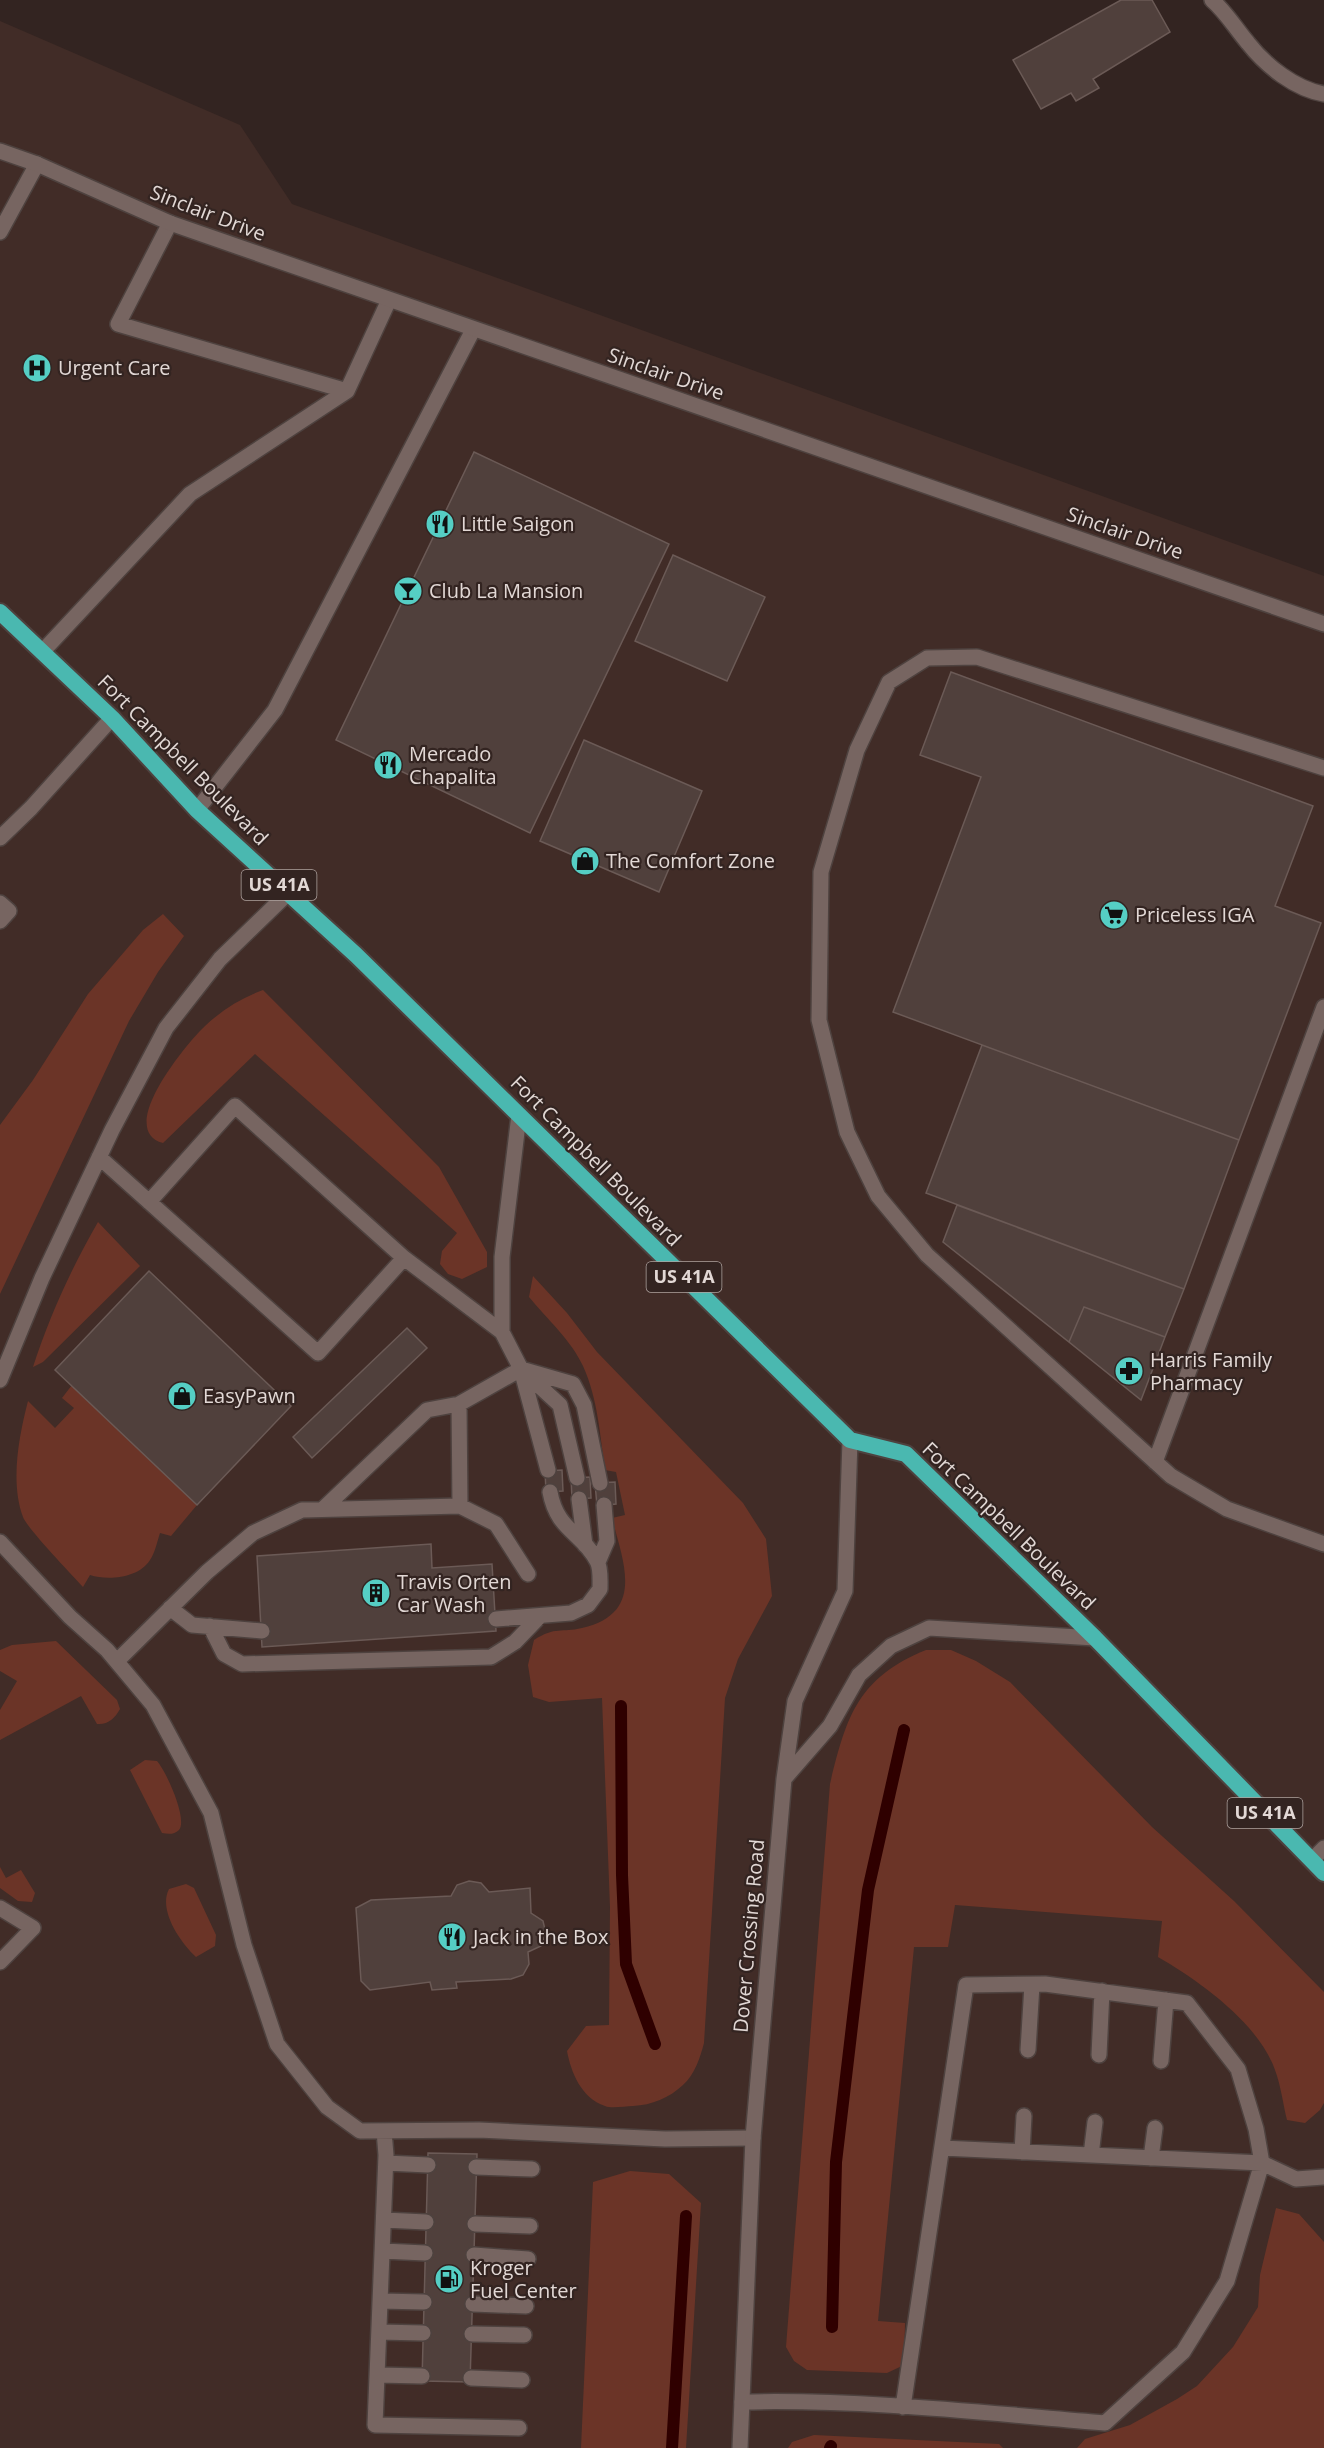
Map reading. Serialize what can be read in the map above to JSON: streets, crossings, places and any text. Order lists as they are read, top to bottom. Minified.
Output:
{"streets":{"highway":["Fort Campbell Boulevard","US 41A"],"street":["Sinclair Drive","Dover Crossing Road"]},"crossings":[["Fort Campbell Boulevard","Dover Crossing Road"]],"places":{"hospital":["Urgent Care"],"restaurant":["Little Saigon","Mercado Chapalita","Jack in the Box"],"bar":["Club La Mansion"],"shop":["The Comfort Zone","EasyPawn"],"supermarket":["Priceless IGA"],"pharmacy":["Harris Family Pharmacy"],"building":["Travis Orten Car Wash"],"fuel station":["Kroger Fuel Center"]}}
